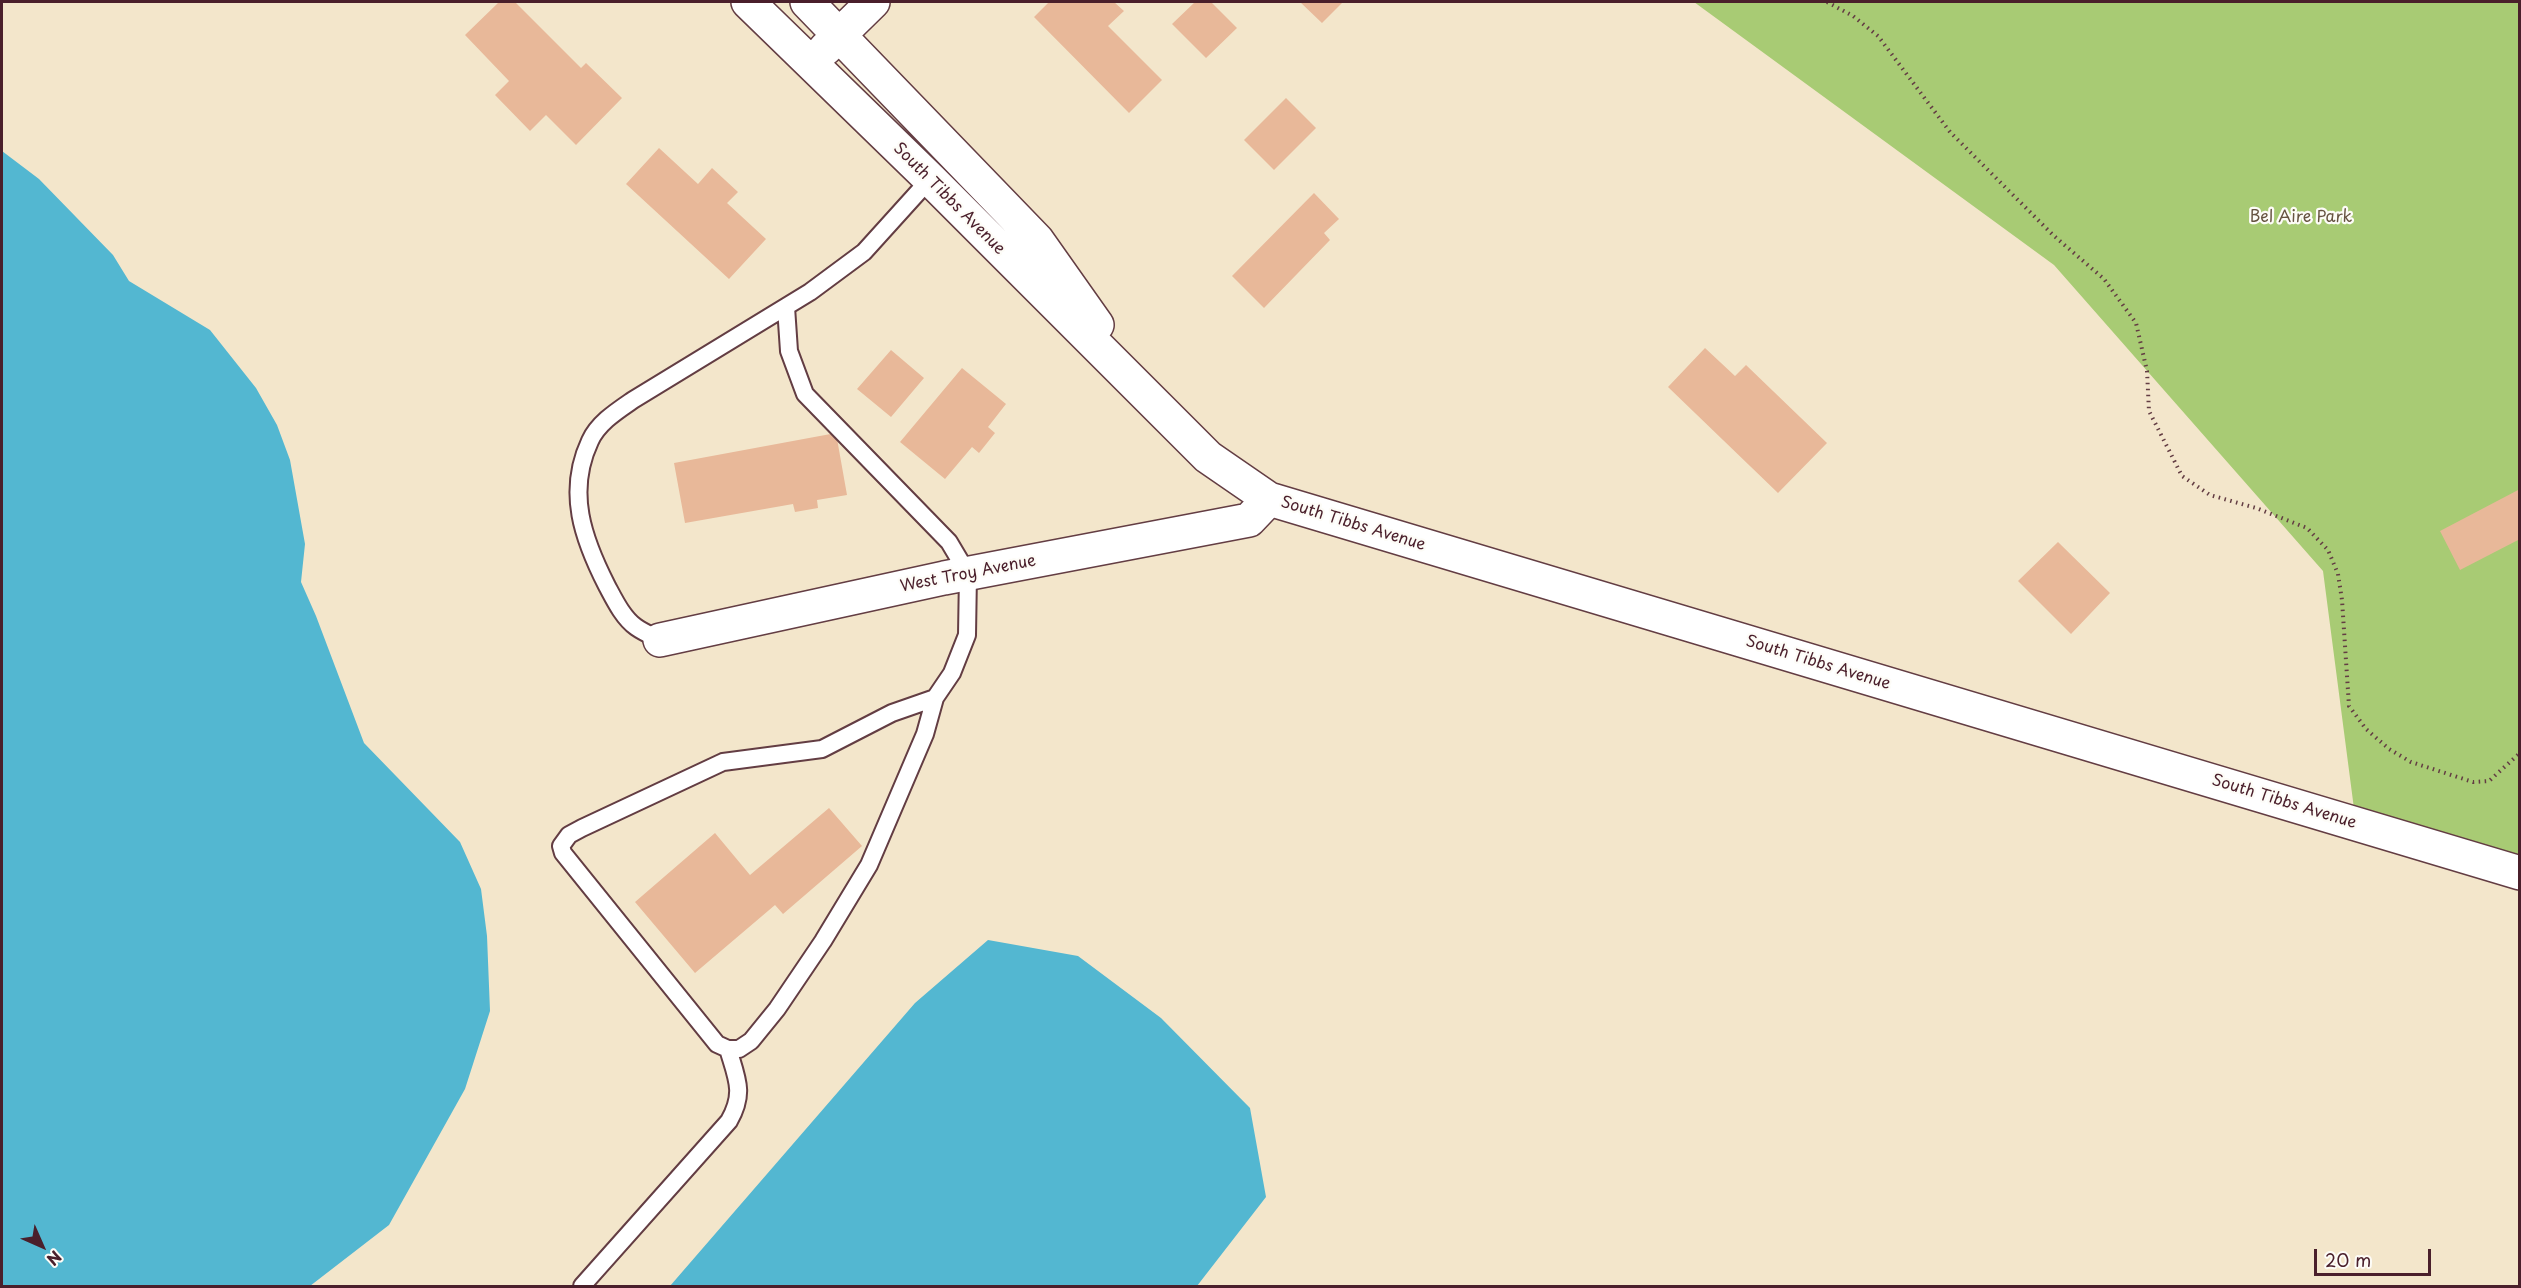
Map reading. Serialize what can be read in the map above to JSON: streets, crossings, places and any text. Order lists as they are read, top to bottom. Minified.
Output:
{"streets":{"street":["South Tibbs Avenue","West Troy Avenue"]},"crossings":[["South Tibbs Avenue","West Troy Avenue"]],"parks":["Bel Aire Park"],"scale_bar":"20 m","north":"bottom right"}
